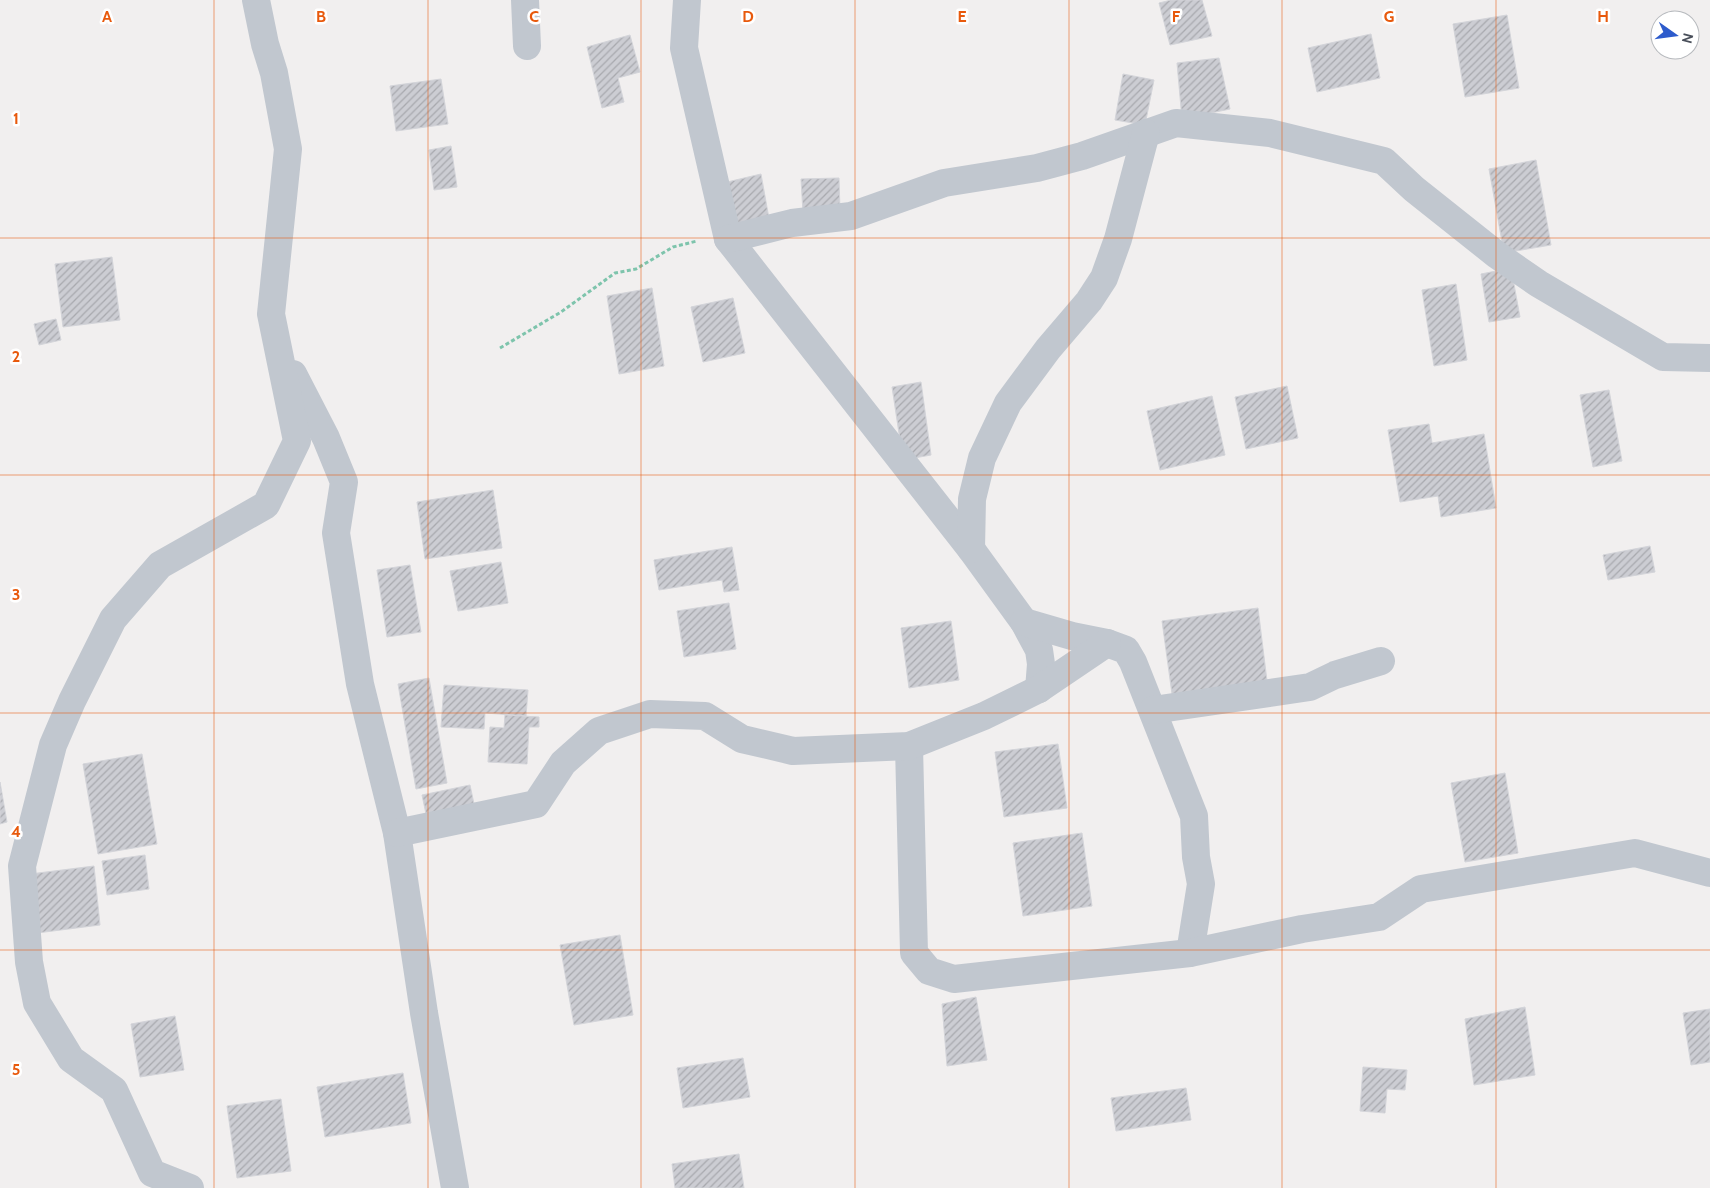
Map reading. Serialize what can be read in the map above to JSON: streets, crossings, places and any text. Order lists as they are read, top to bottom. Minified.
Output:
{"north":"right","grid":{"columns":["A","B","C","D","E","F","G","H"],"rows":["1","2","3","4","5"]}}
